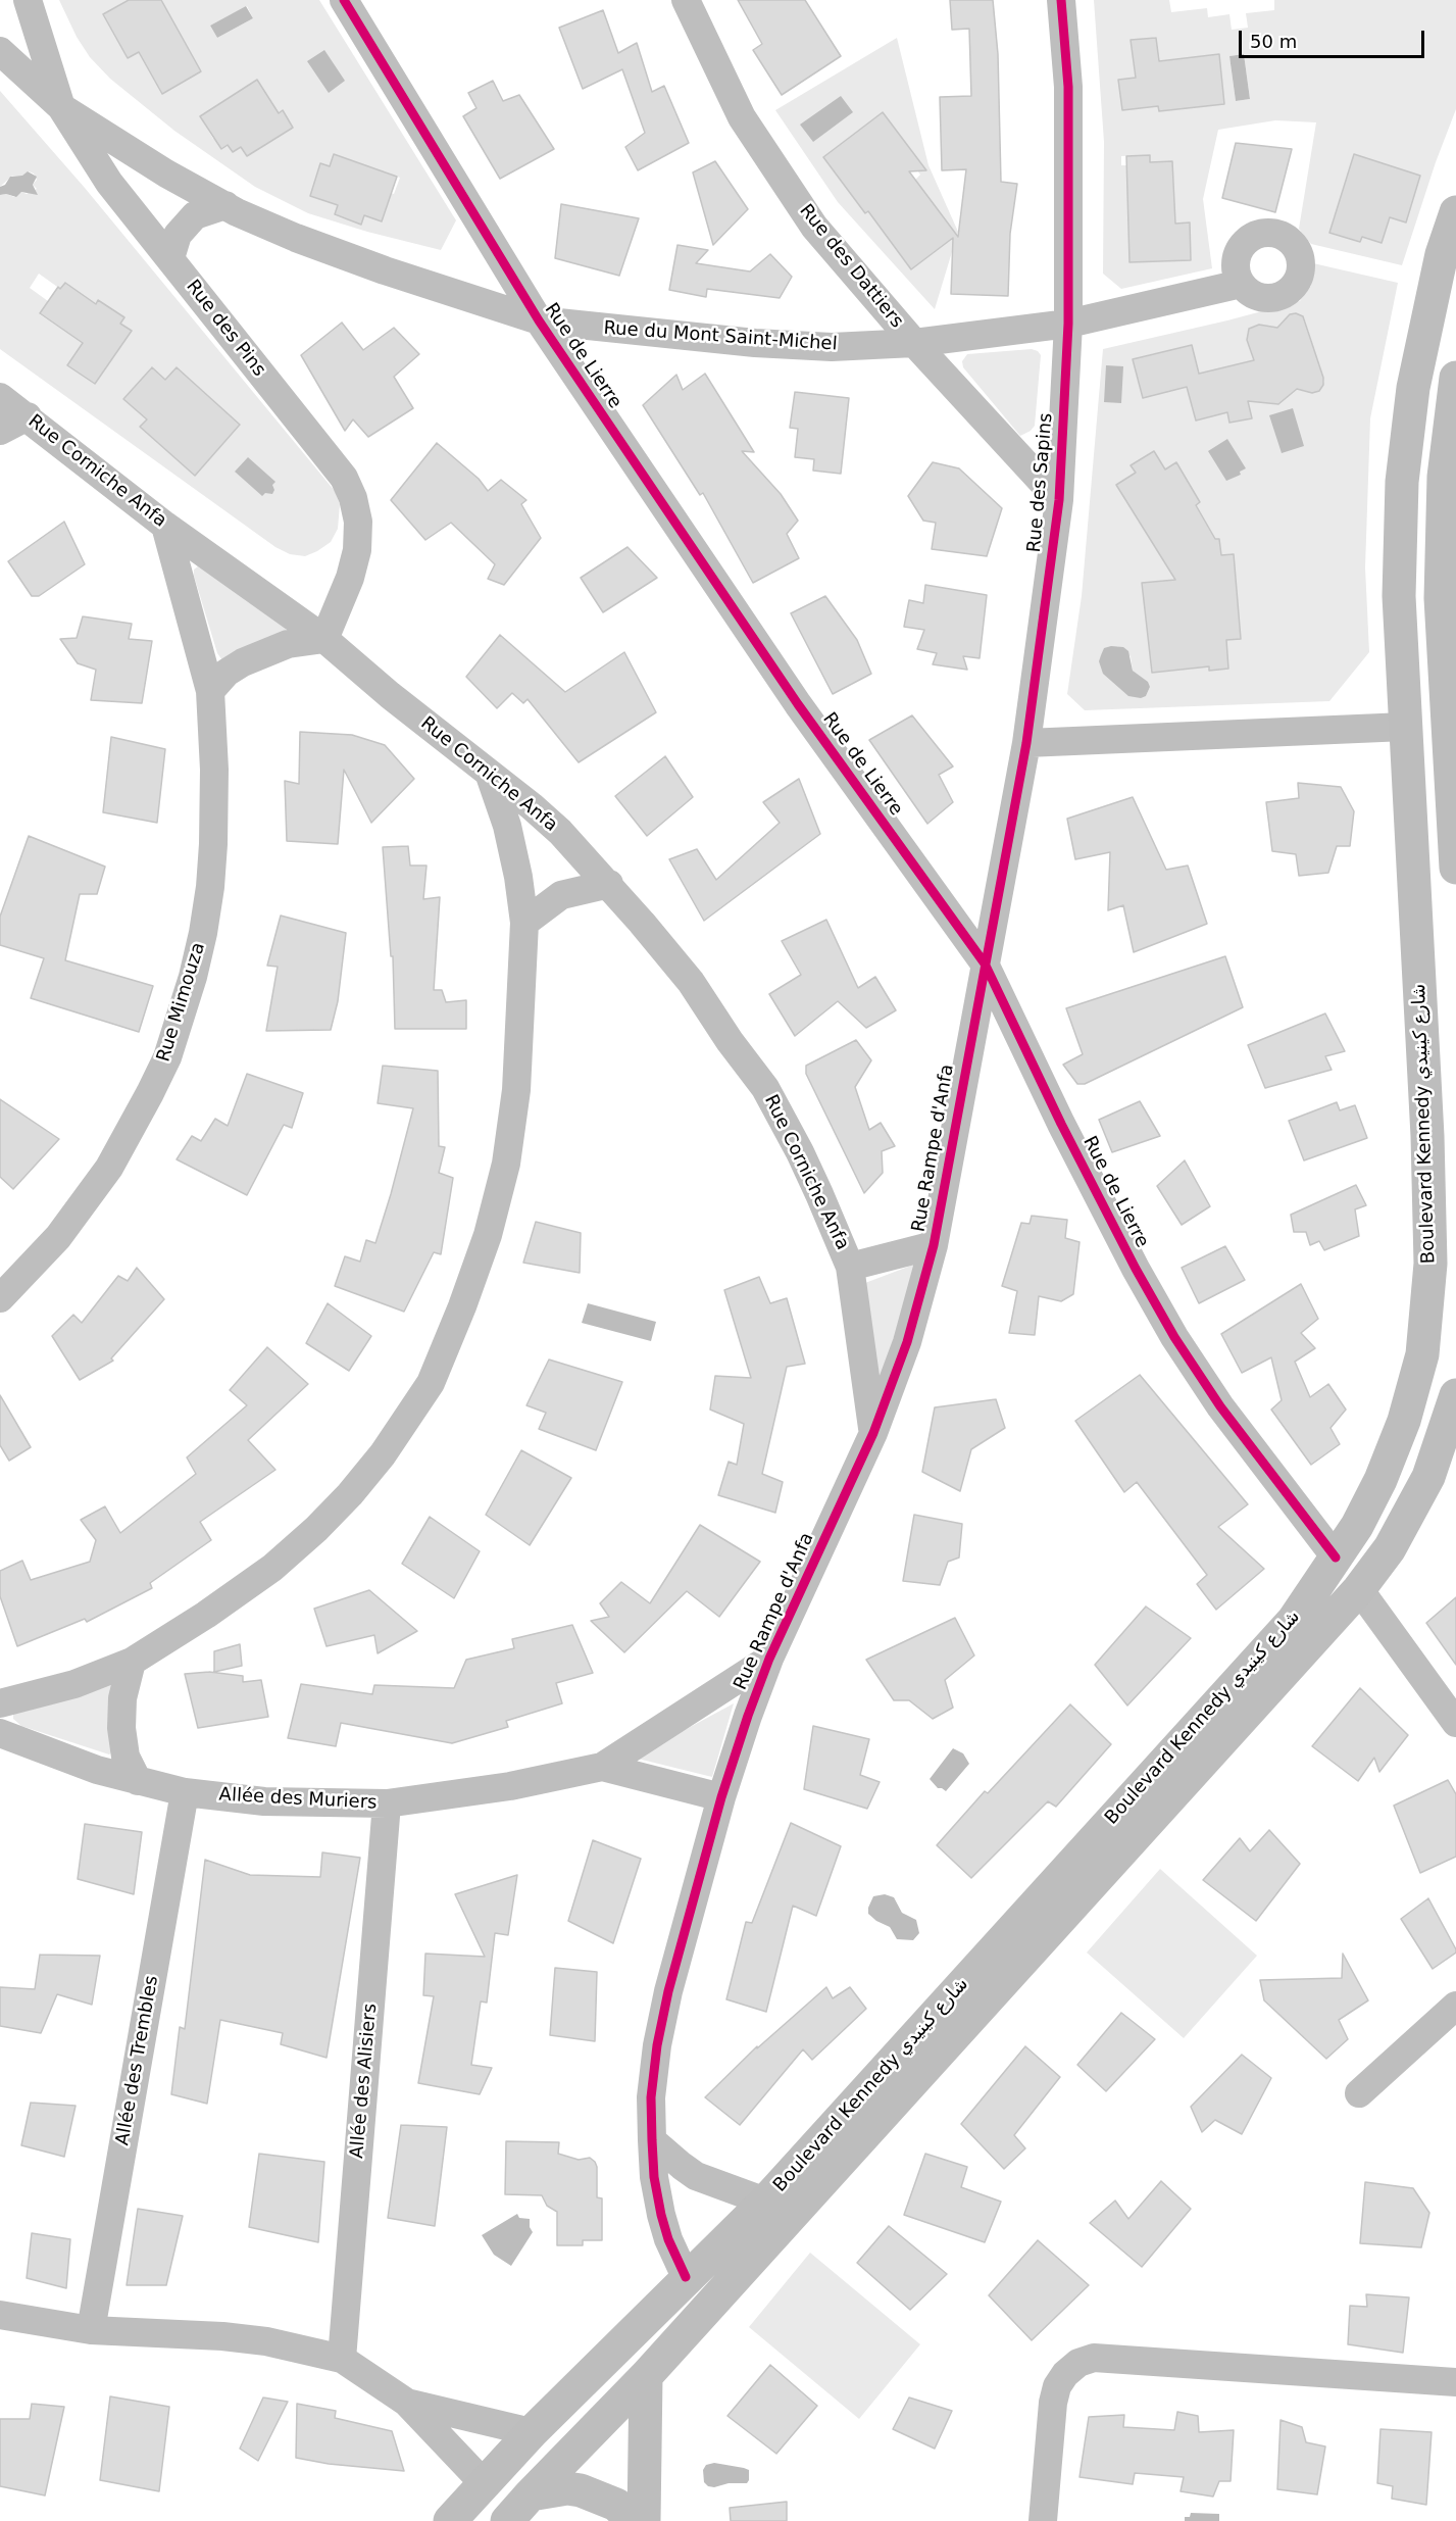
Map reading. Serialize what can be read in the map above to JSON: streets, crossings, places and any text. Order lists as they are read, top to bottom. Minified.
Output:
{"streets":{"main road":["Boulevard Kennedy شارع كينيدي"],"street":["Rue des Dattiers","Rue des Pins","Rue du Mont Saint-Michel","Rue de Lierre","Rue Corniche Anfa","Rue des Sapins","Rue Mimouza","Rue Rampe d'Anfa","Allée des Muriers","Allée des Trembles","Allée des Alisiers"]},"crossings":[["Rue des Dattiers","Rue du Mont Saint-Michel"],["Rue des Dattiers","Rue des Sapins"],["Rue des Pins","Rue du Mont Saint-Michel"],["Rue des Pins","Rue Corniche Anfa"],["Rue du Mont Saint-Michel","Rue de Lierre"],["Rue du Mont Saint-Michel","Rue des Sapins"],["Rue de Lierre","Rue des Sapins"],["Rue de Lierre","Boulevard Kennedy شارع كينيدي"],["Rue de Lierre","Rue Rampe d'Anfa"],["Rue Corniche Anfa","Rue Mimouza"],["Rue Corniche Anfa","Rue Rampe d'Anfa"],["Rue des Sapins","Rue Rampe d'Anfa"],["Boulevard Kennedy شارع كينيدي","Rue Rampe d'Anfa"],["Rue Rampe d'Anfa","Allée des Muriers"],["Allée des Muriers","Allée des Trembles"],["Allée des Muriers","Allée des Alisiers"]],"scale_bar":"50 m"}
